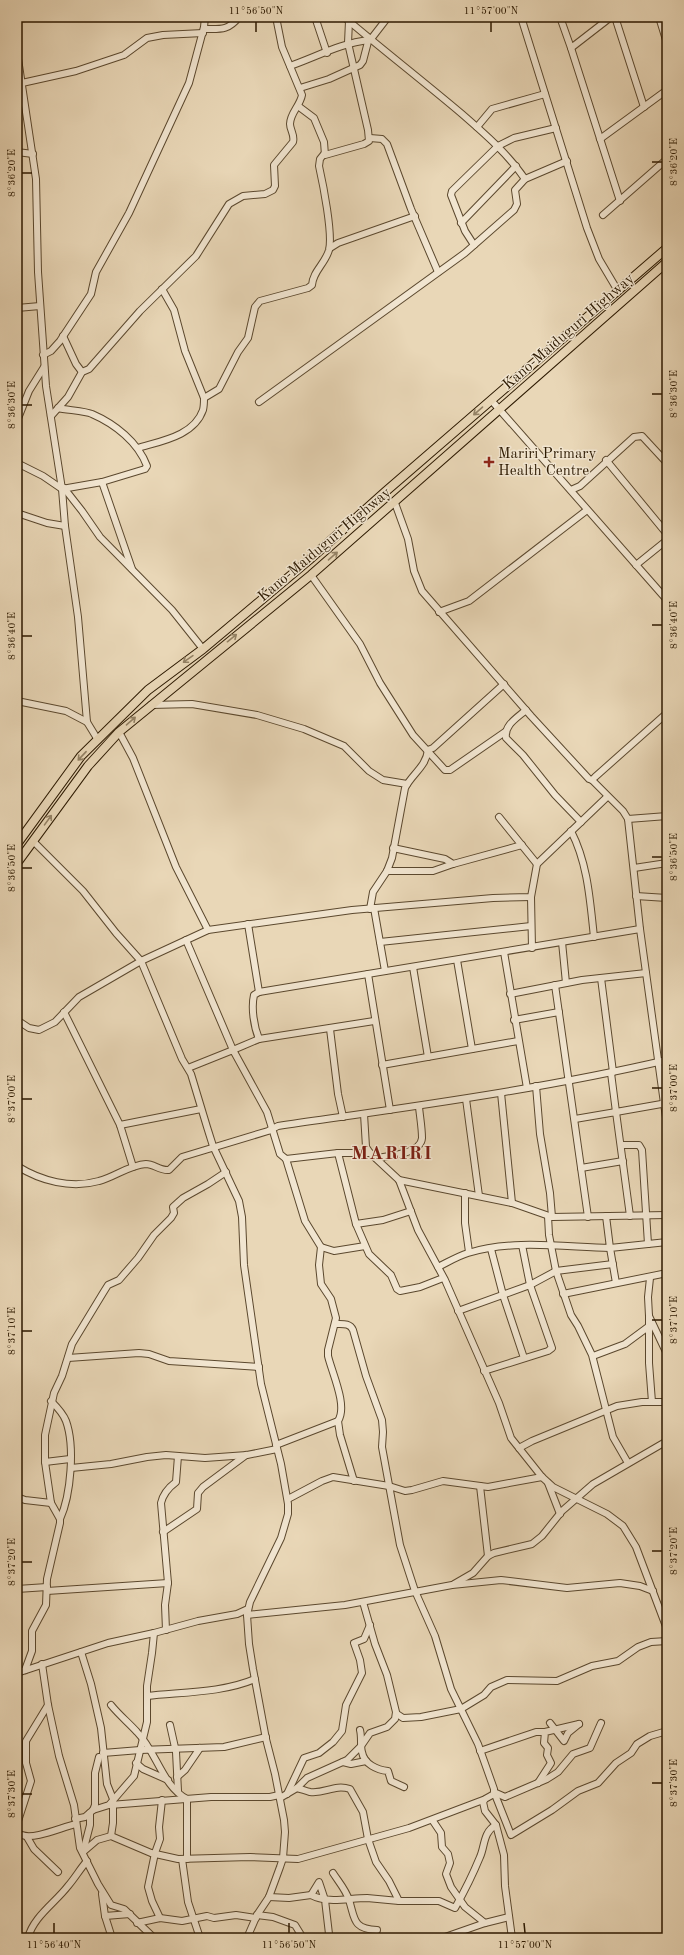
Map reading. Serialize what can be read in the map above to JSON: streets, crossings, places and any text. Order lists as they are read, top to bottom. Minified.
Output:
{"streets":{"highway":["Kano-Maiduguri Highway"]},"districts":["MARIRI"],"places":{"health":["Mariri Primary Health Centre"]},"coordinates":["11°56'50\"N","11°57'00\"N","8°36'20\"E","8°36'30\"E","8°36'40\"E","8°36'50\"E","8°37'00\"E","8°37'10\"E","8°37'20\"E","8°37'30\"E","11°56'40\"N"]}
